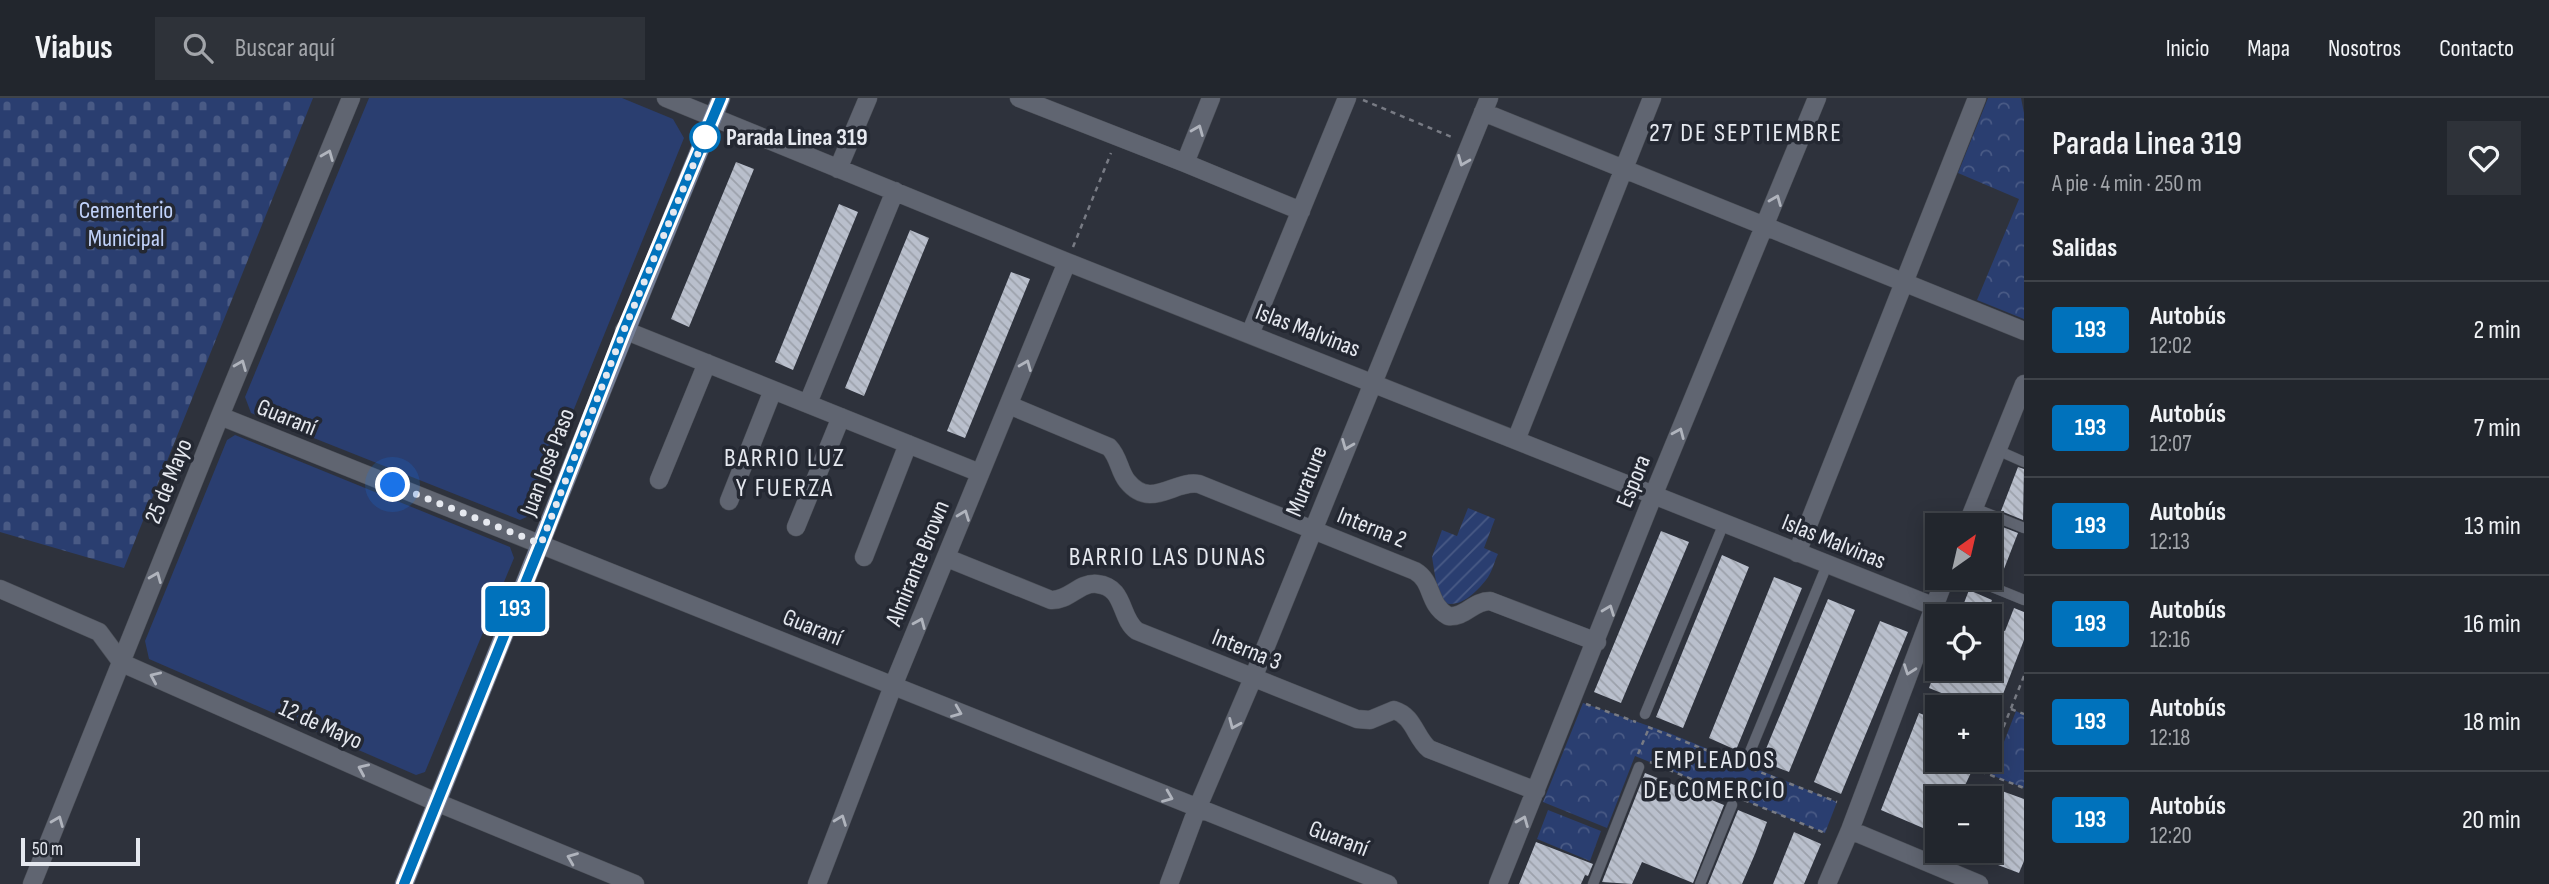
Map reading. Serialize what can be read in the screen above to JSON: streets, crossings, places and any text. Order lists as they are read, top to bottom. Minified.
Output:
{"streets":{"main road":["Juan José Paso"],"street":["Islas Malvinas","Guaraní","25 de Mayo","Murature","Espora","Interna 2","Almirante Brown","Interna 3","12 de Mayo"]},"crossings":[["Islas Malvinas","Juan José Paso"],["Islas Malvinas","Murature"],["Islas Malvinas","Espora"],["Islas Malvinas","Almirante Brown"],["Guaraní","Juan José Paso"],["Guaraní","25 de Mayo"],["Guaraní","Murature"],["Guaraní","Almirante Brown"],["Juan José Paso","12 de Mayo"],["25 de Mayo","12 de Mayo"],["Murature","Interna 2"],["Murature","Interna 3"],["Espora","Interna 2"],["Espora","Interna 3"],["Interna 2","Almirante Brown"],["Almirante Brown","Interna 3"]],"one_way":["25 de Mayo","12 de Mayo"],"districts":["27 DE SEPTIEMBRE","BARRIO LUZ Y FUERZA","BARRIO LAS DUNAS","EMPLEADOS DE COMERCIO"],"parks":["Cementerio Municipal"],"places":["Parada Linea 319"],"lines":["bus line 193"],"scale_bar":"50 m","north":"top right","page":{"header":"Viabus","search":"Buscar aquí","nav":["Inicio","Mapa","Nosotros","Contacto"],"on_map":"193","heading":[["Parada Linea 319","A pie · 4 min · 250 m"],"Salidas"],"list":[{"mark":"193","name":"Autobús","note":"12:02","value":"2 min"},{"mark":"193","name":"Autobús","note":"12:07","value":"7 min"},{"mark":"193","name":"Autobús","note":"12:13","value":"13 min"},{"mark":"193","name":"Autobús","note":"12:16","value":"16 min"},{"mark":"193","name":"Autobús","note":"12:18","value":"18 min"},{"mark":"193","name":"Autobús","note":"12:20","value":"20 min"}],"map_buttons":["+","−"],"scale":"50 m"}}
